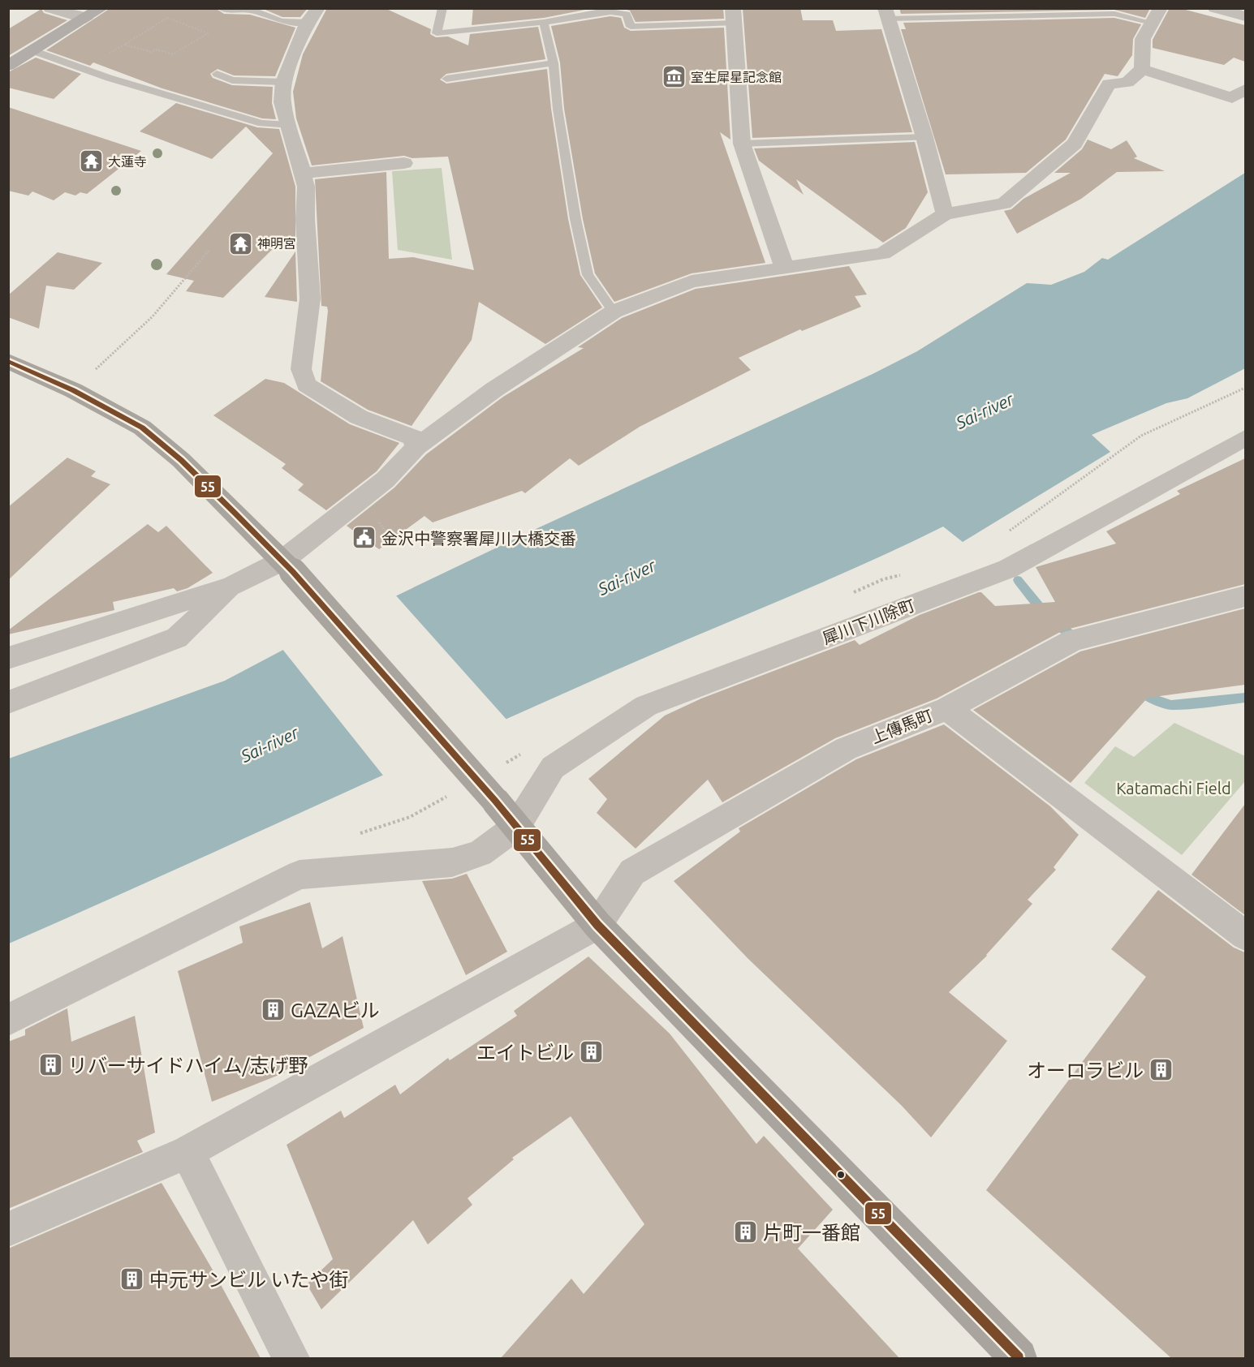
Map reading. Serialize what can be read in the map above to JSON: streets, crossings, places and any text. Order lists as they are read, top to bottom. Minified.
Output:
{"streets":{"street":["犀川下川除町","上傳馬町"]},"water":["Sai-river"],"parks":["Katamachi Field"],"places":{"museum":["室生犀星記念館"],"temple":["大蓮寺","神明宮"],"public building":["金沢中警察署犀川大橋交番"],"building":["GAZAビル","エイトビル","リバーサイドハイム/志げ野","オーロラビル","片町一番館","中元サンビル いたや街"]},"lines":["transit line 55"]}
